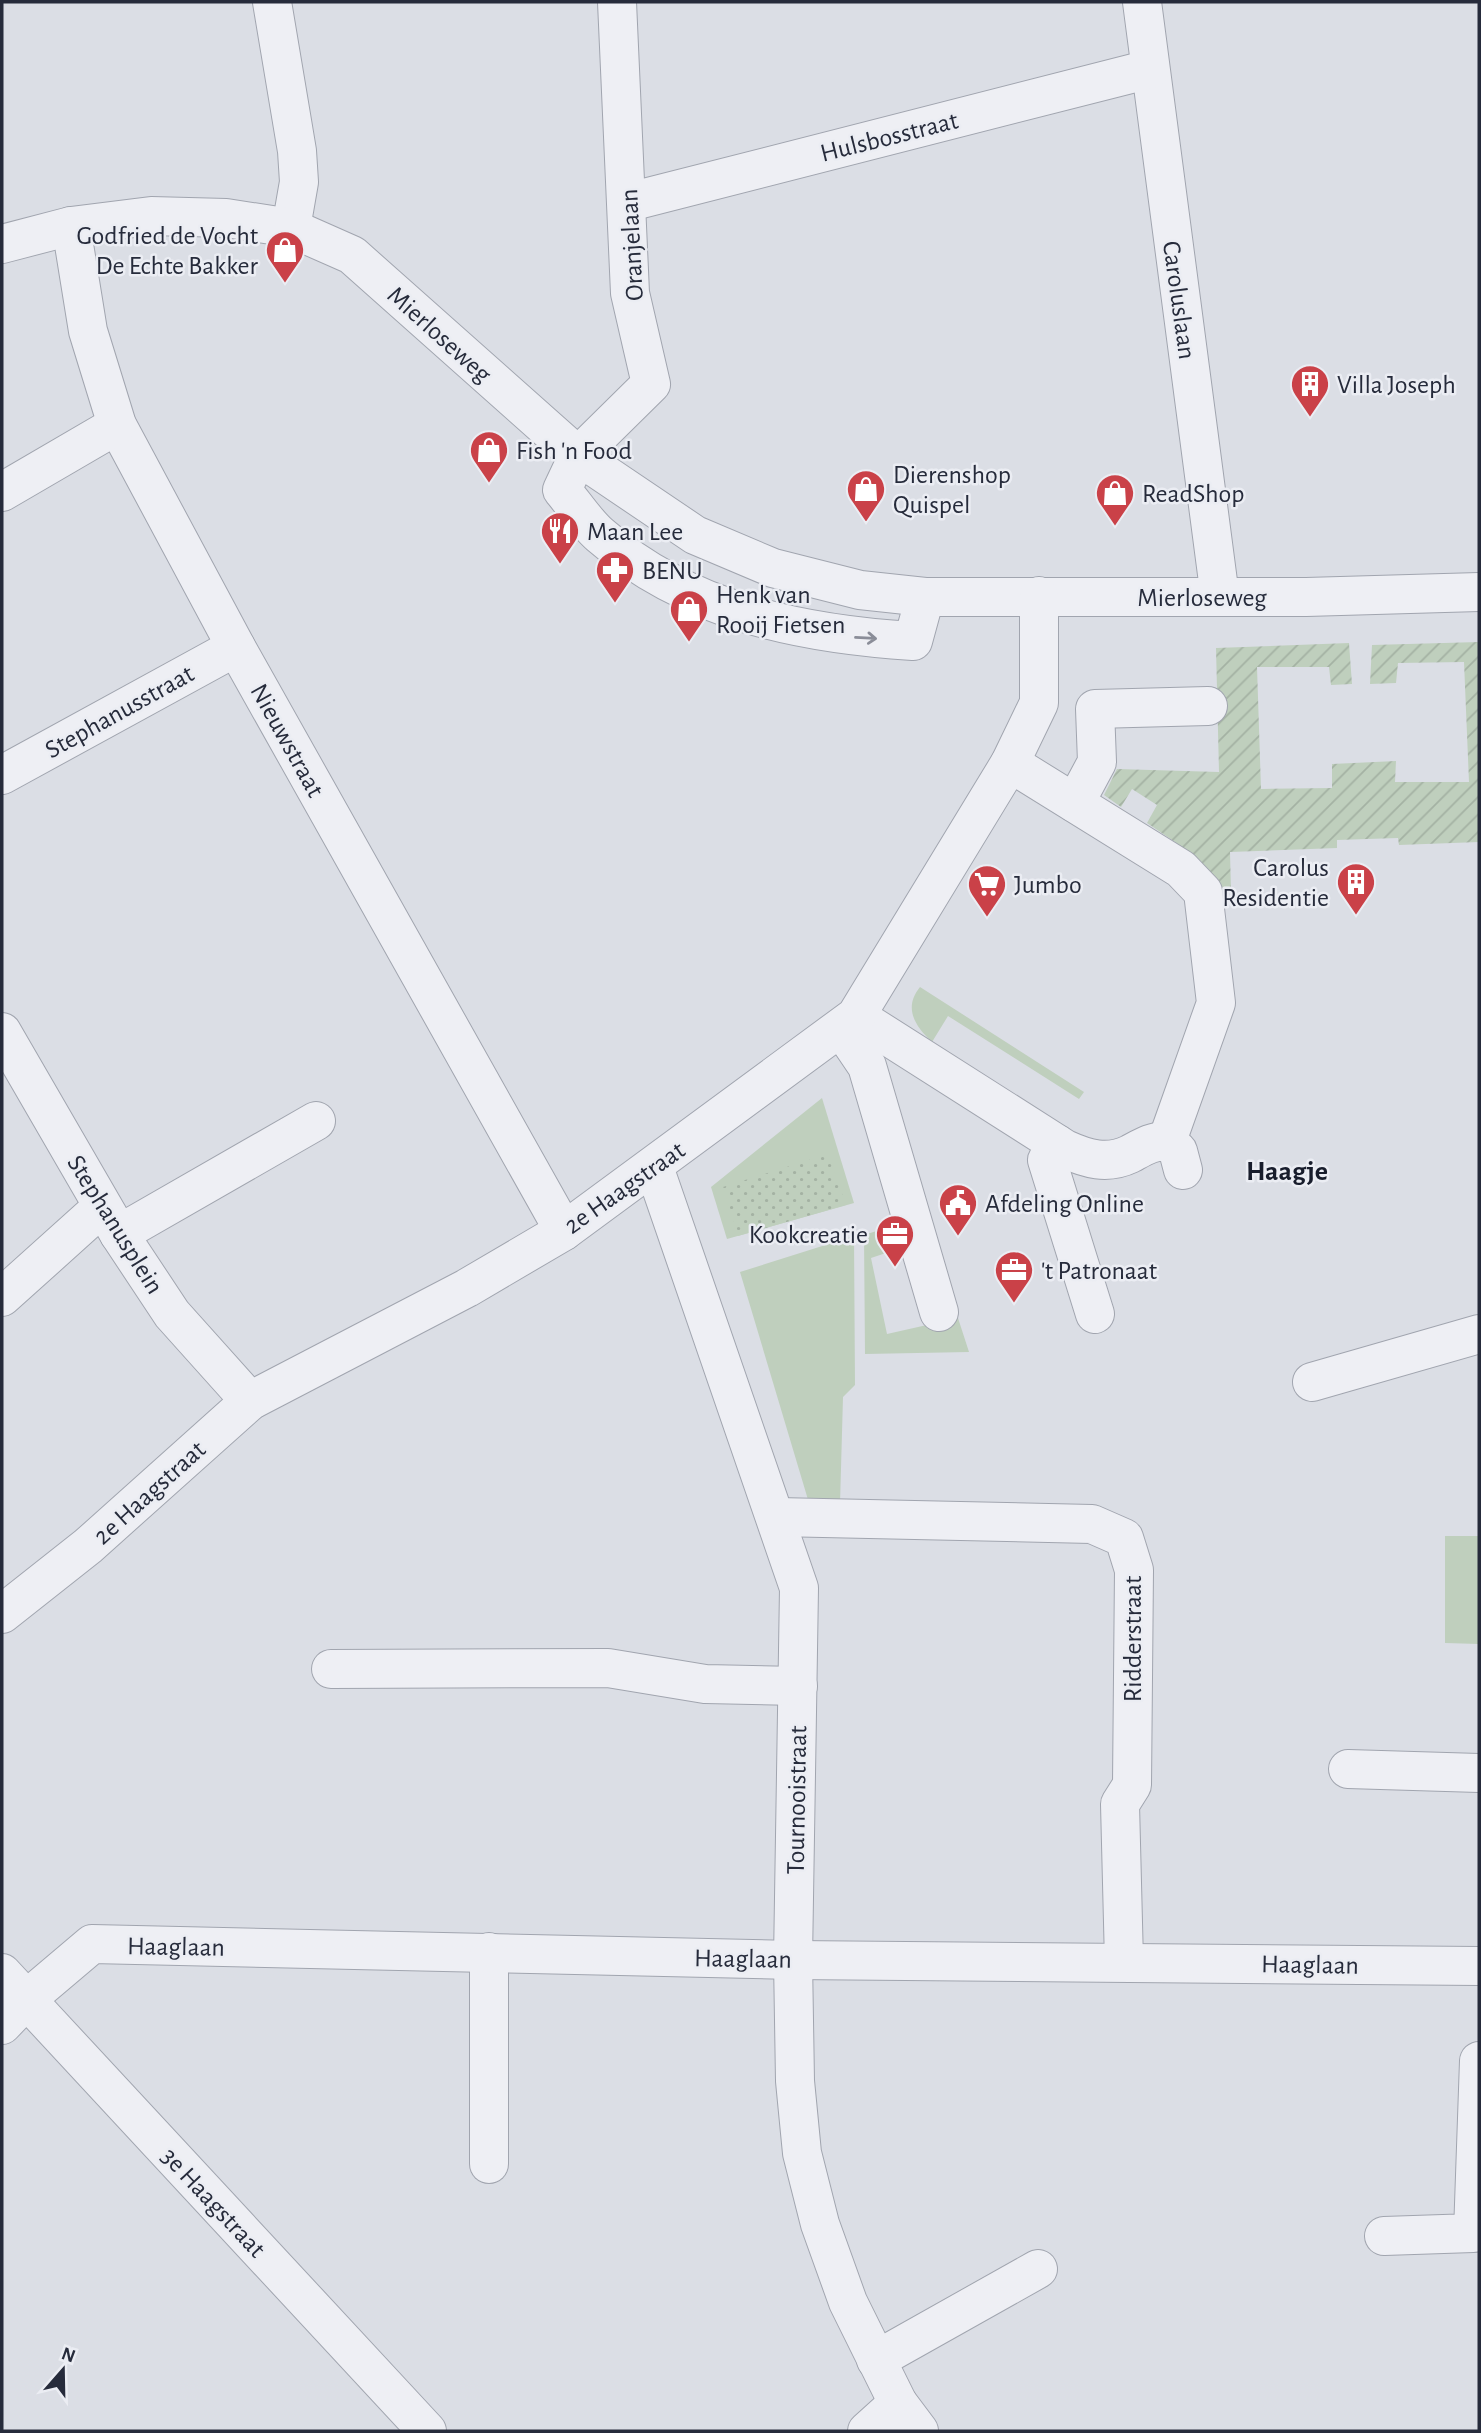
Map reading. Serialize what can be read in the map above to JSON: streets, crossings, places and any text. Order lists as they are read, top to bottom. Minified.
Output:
{"streets":{"street":["Hulsbosstraat","Oranjelaan","Caroluslaan","Mierloseweg","Stephanusstraat","Nieuwstraat","2e Haagstraat","Stephanusplein","Ridderstraat","Tournooistraat","Haaglaan","3e Haagstraat"]},"crossings":[["Hulsbosstraat","Oranjelaan"],["Hulsbosstraat","Caroluslaan"],["Oranjelaan","Mierloseweg"],["Caroluslaan","Mierloseweg"],["Mierloseweg","Nieuwstraat"],["Mierloseweg","2e Haagstraat"],["Stephanusstraat","Nieuwstraat"],["Nieuwstraat","2e Haagstraat"],["2e Haagstraat","Stephanusplein"],["2e Haagstraat","Tournooistraat"],["Ridderstraat","Tournooistraat"],["Ridderstraat","Haaglaan"],["Tournooistraat","Haaglaan"],["Haaglaan","3e Haagstraat"]],"districts":["Haagje"],"places":{"shop":["Godfried de Vocht De Echte Bakker","Fish 'n Food","Dierenshop Quispel","ReadShop","Henk van Rooij Fietsen"],"building":["Villa Joseph","Carolus Residentie"],"restaurant":["Maan Lee"],"pharmacy":["BENU"],"supermarket":["Jumbo"],"public building":["Afdeling Online"],"office":["Kookcreatie","'t Patronaat"]},"north":"top"}
